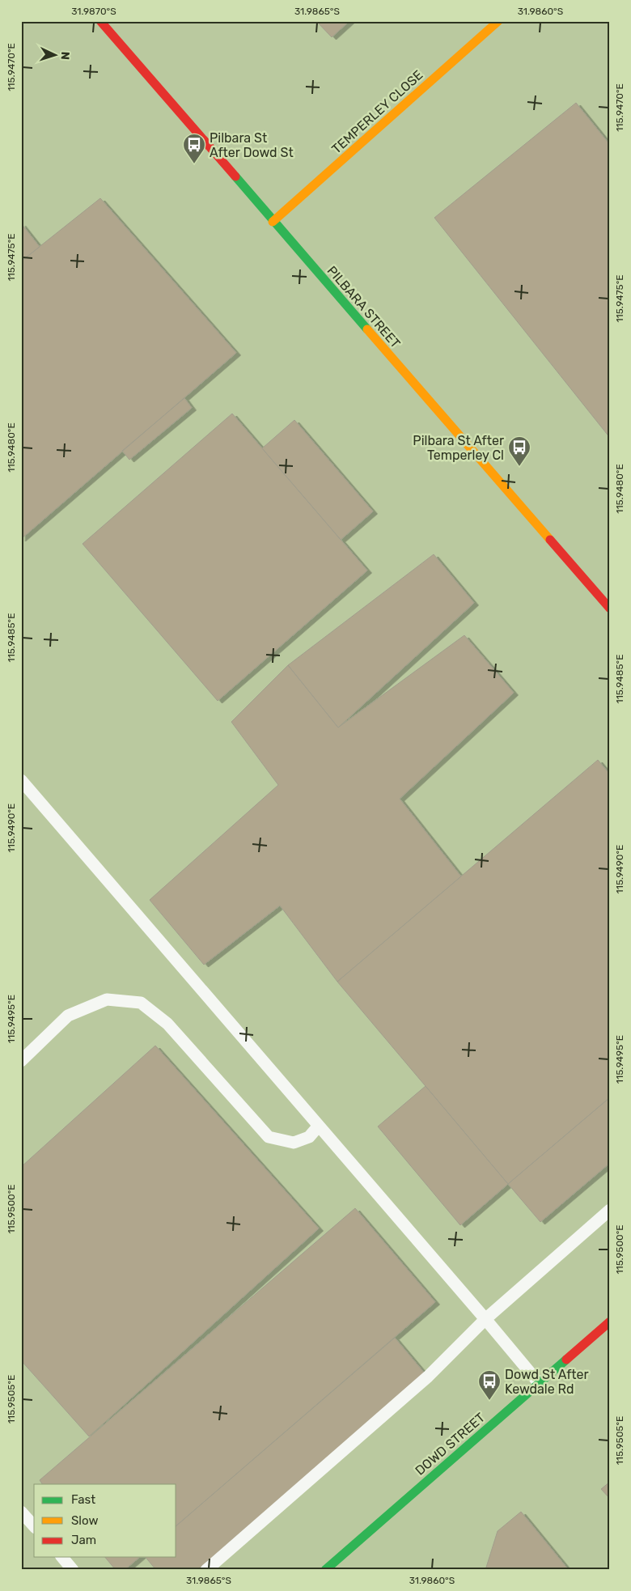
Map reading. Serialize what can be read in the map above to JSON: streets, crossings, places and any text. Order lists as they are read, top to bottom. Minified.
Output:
{"streets":{"main road":["TEMPERLEY CLOSE","PILBARA STREET","DOWD STREET"]},"crossings":[["TEMPERLEY CLOSE","PILBARA STREET"]],"places":{"bus stop":["Pilbara St After Dowd St","Pilbara St After Temperley Cl","Dowd St After Kewdale Rd"]},"legend":["Fast","Slow","Jam"],"north":"right","coordinates":["31.9870°S","31.9865°S","31.9860°S","115.9470°E","115.9475°E","115.9480°E","115.9485°E","115.9490°E","115.9495°E","115.9500°E","115.9505°E"]}
